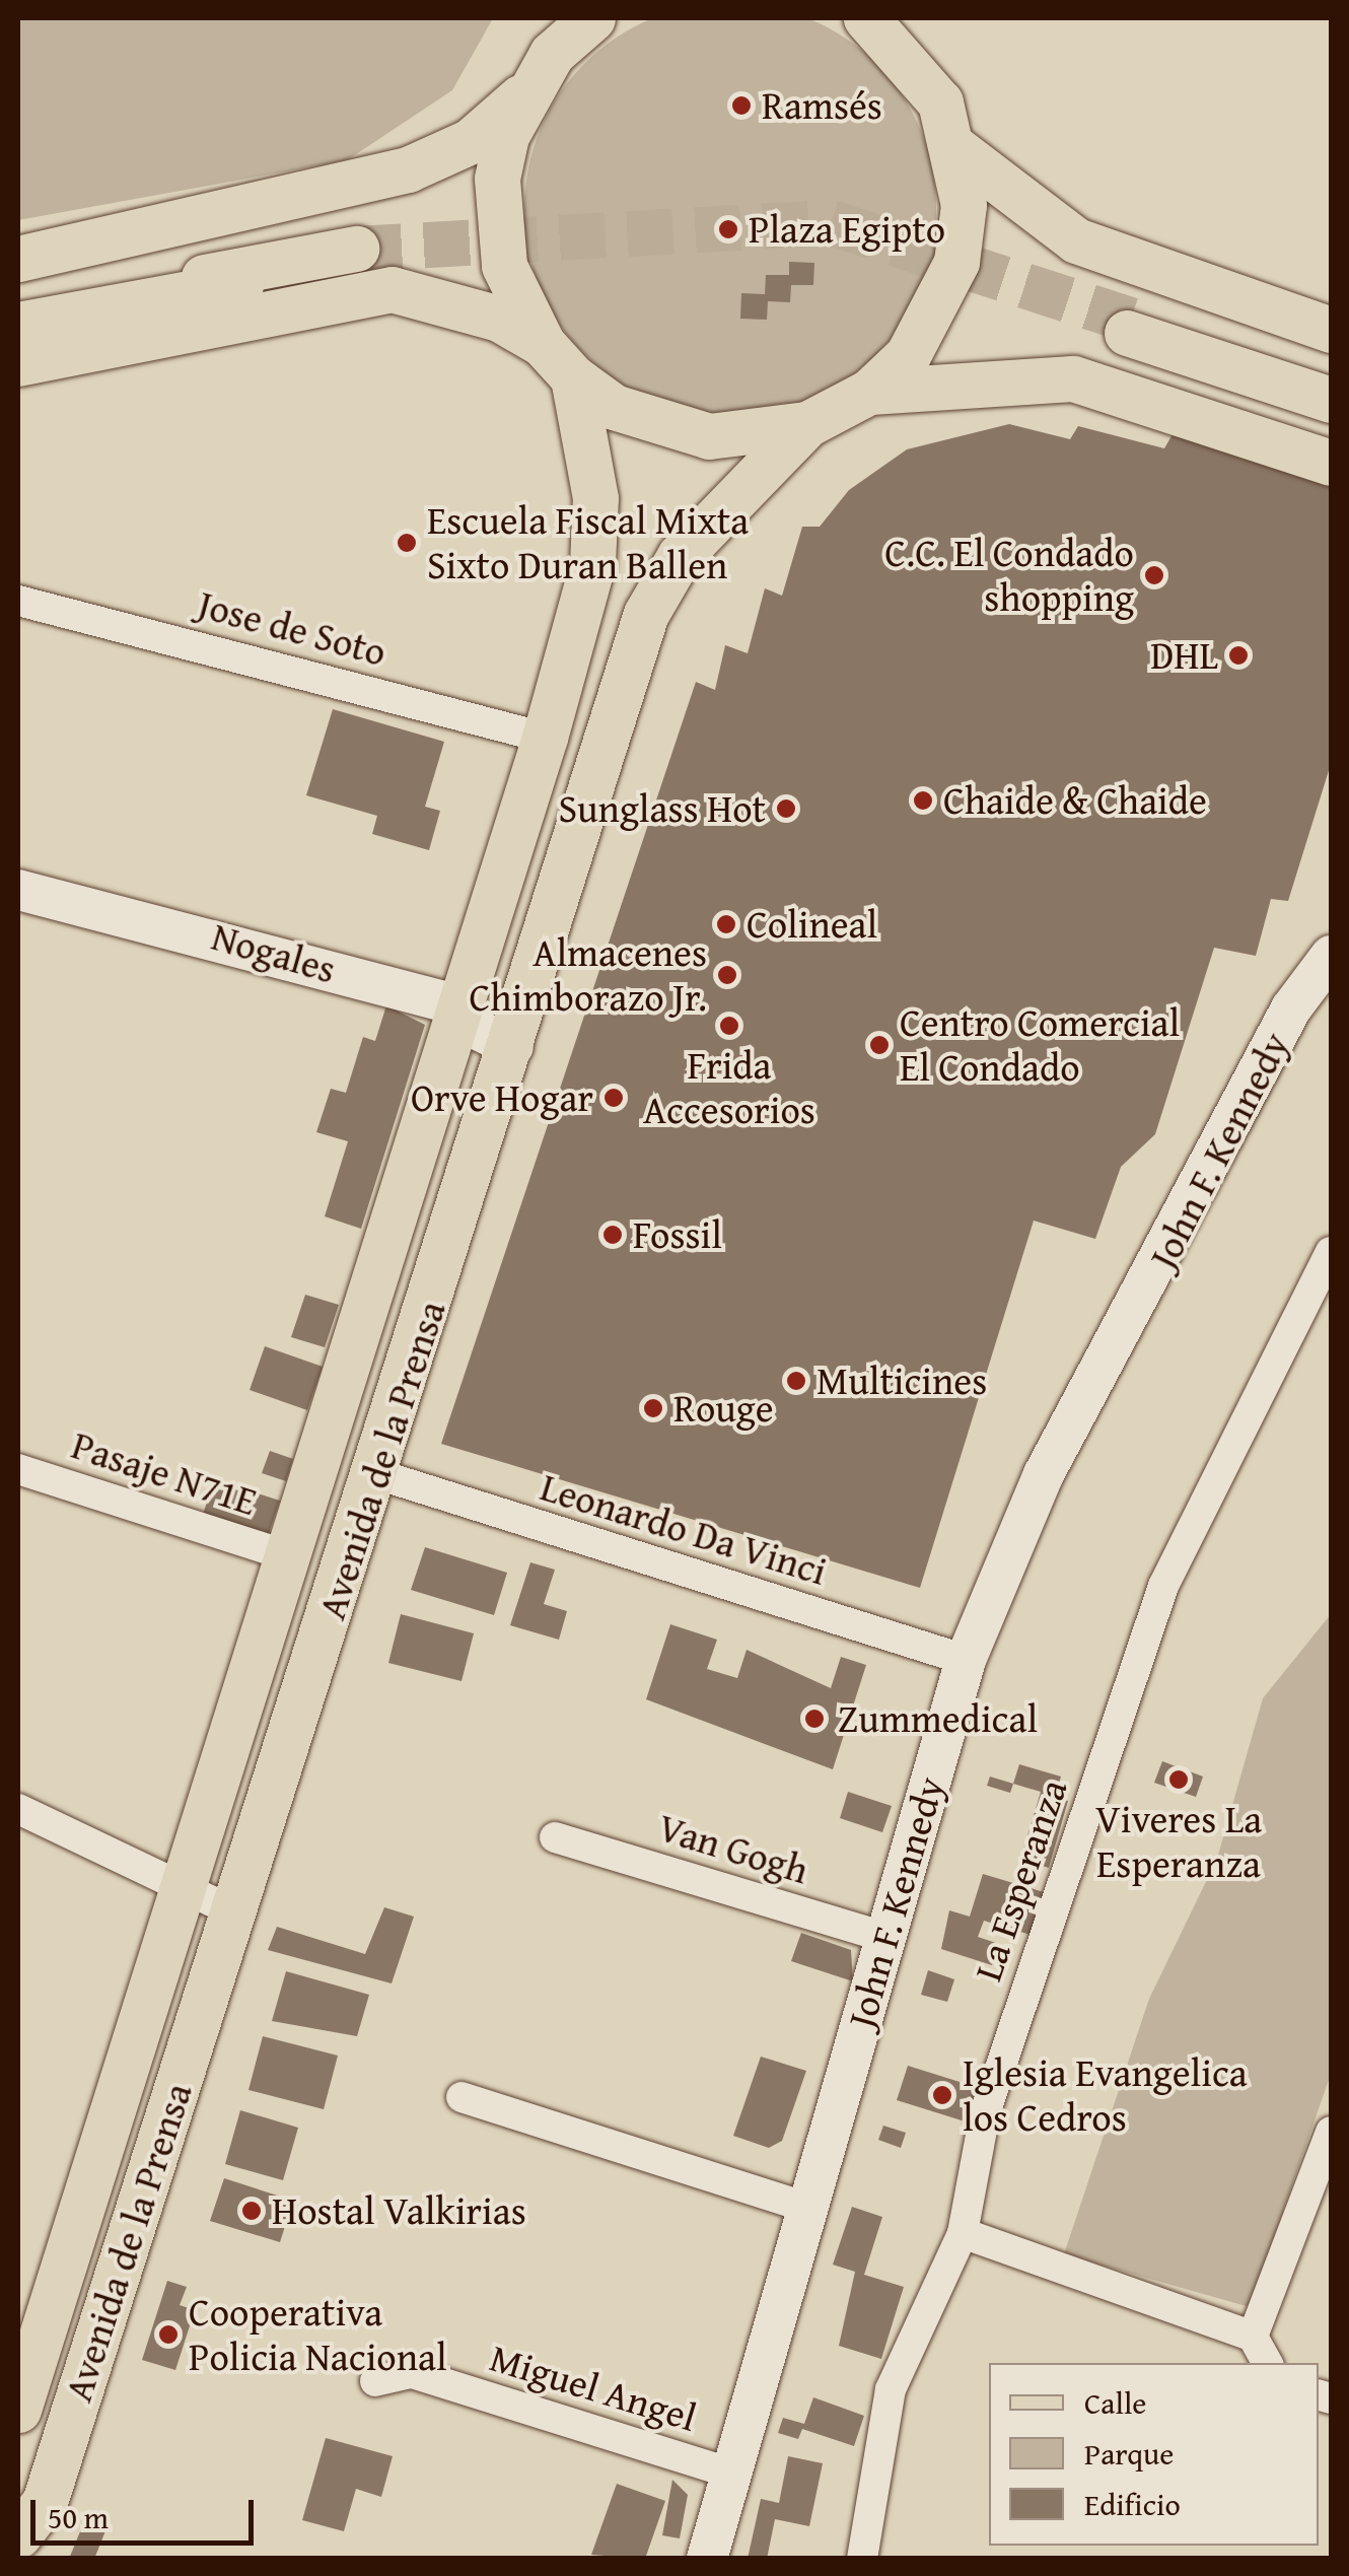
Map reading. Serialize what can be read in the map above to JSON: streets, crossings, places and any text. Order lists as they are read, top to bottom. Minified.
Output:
{"streets":{"main road":["Nogales","John F. Kennedy","Avenida de la Prensa"],"street":["Jose de Soto","Pasaje N71E","Leonardo Da Vinci","Van Gogh","La Esperanza","Miguel Angel"]},"crossings":[["Jose de Soto","Avenida de la Prensa"],["Nogales","Avenida de la Prensa"],["John F. Kennedy","Leonardo Da Vinci"],["John F. Kennedy","Van Gogh"],["John F. Kennedy","Miguel Angel"],["Avenida de la Prensa","Pasaje N71E"],["Avenida de la Prensa","Leonardo Da Vinci"]],"places":["Ramsés","Plaza Egipto","Escuela Fiscal Mixta Sixto Duran Ballen","C.C. El Condado shopping","DHL","Chaide & Chaide","Sunglass Hot","Colineal","Almacenes Chimborazo Jr.","Frida Accesorios","Centro Comercial El Condado","Orve Hogar","Fossil","Multicines","Rouge","Zummedical","Viveres La Esperanza","Iglesia Evangelica los Cedros","Hostal Valkirias","Cooperativa Policia Nacional"],"legend":["Calle","Parque","Edificio"],"scale_bar":"50 m"}
